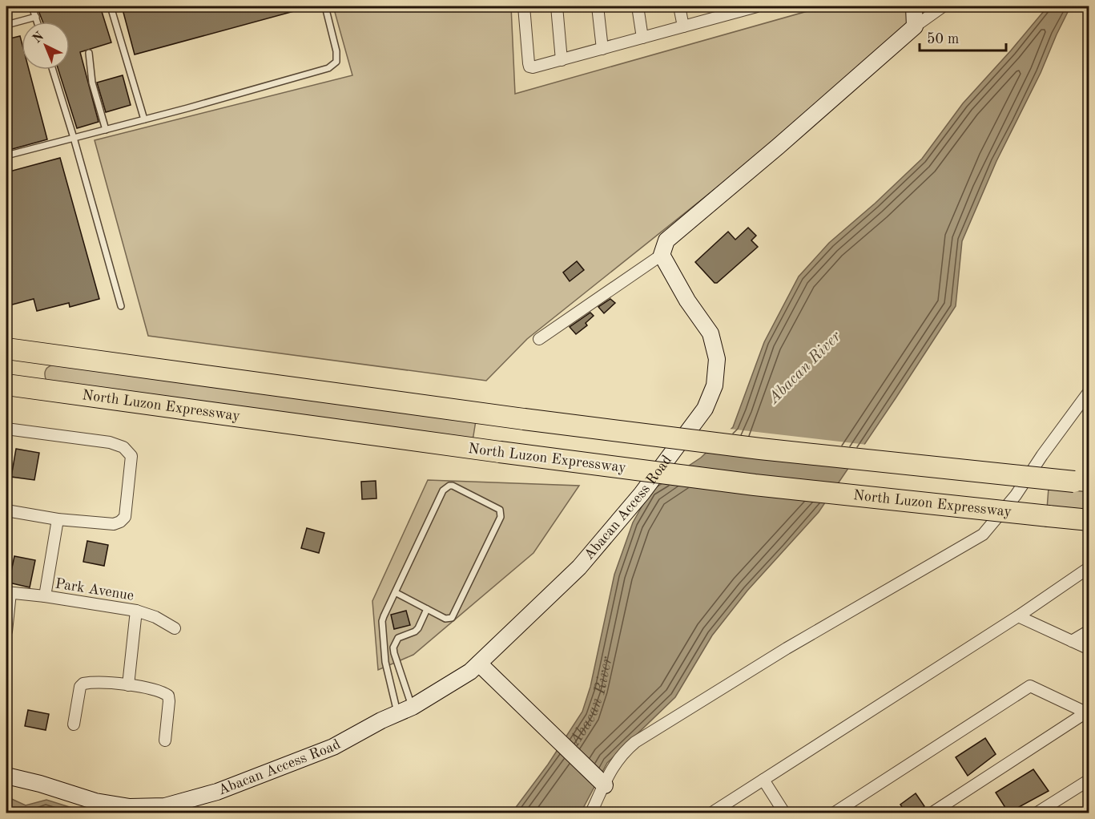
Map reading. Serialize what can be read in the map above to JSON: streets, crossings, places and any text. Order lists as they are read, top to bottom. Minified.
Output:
{"streets":{"highway":["North Luzon Expressway"],"street":["Abacan Access Road","Park Avenue"]},"water":["Abacan River"],"scale_bar":"50 m","north":"top left"}
